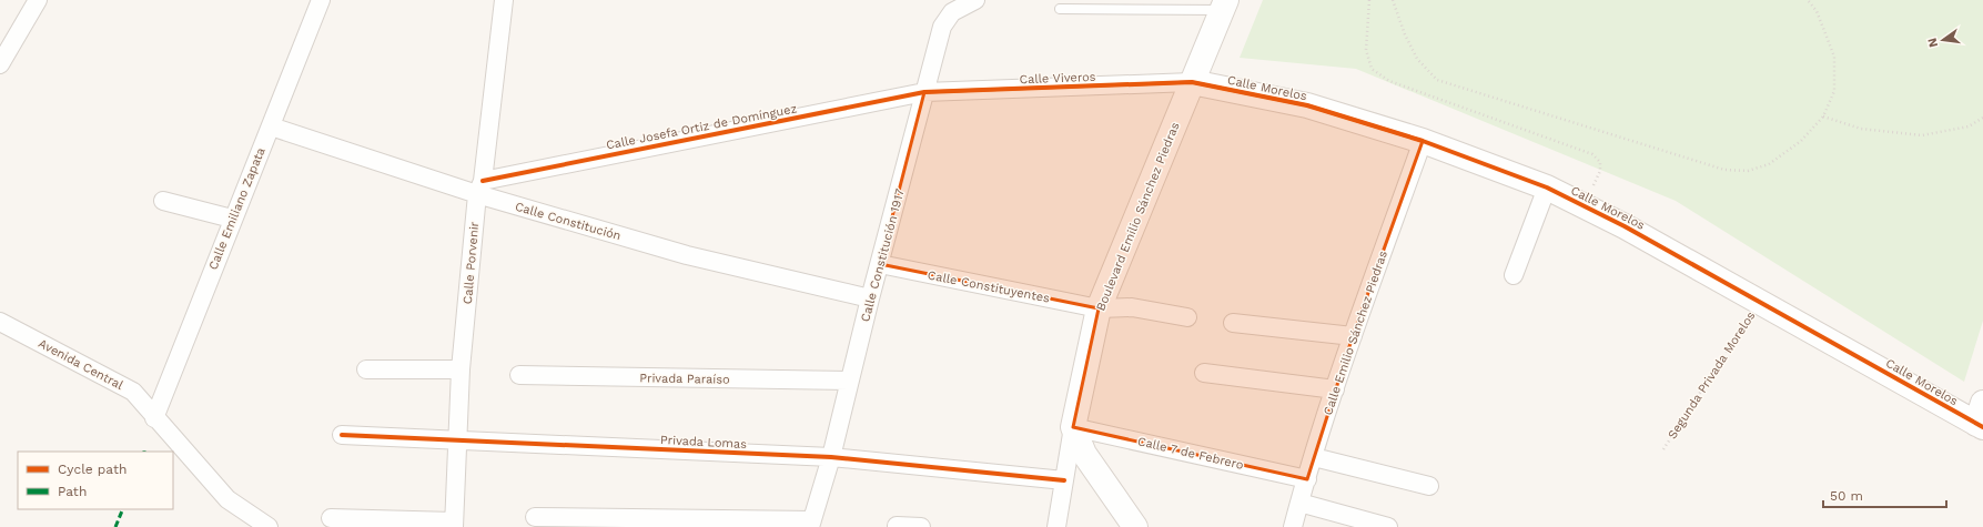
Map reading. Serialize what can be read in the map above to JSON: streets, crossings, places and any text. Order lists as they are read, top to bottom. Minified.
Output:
{"streets":{"street":["Calle Viveros","Calle Morelos","Calle Josefa Ortiz de Domínguez","Calle Emiliano Zapata","Boulevard Emilio Sánchez Piedras","Calle Constitución","Calle Constitución 1917","Calle Porvenir","Calle Constituyentes","Calle Emilio Sánchez Piedras","Avenida Central","Privada Paraíso","Privada Lomas","Calle 7 de Febrero"],"path":["Segunda Privada Morelos"]},"crossings":[["Calle Viveros","Calle Morelos"],["Calle Viveros","Calle Josefa Ortiz de Domínguez"],["Calle Viveros","Boulevard Emilio Sánchez Piedras"],["Calle Viveros","Calle Constitución 1917"],["Calle Morelos","Boulevard Emilio Sánchez Piedras"],["Calle Morelos","Calle Emilio Sánchez Piedras"],["Calle Morelos","Segunda Privada Morelos"],["Calle Josefa Ortiz de Domínguez","Calle Constitución"],["Calle Josefa Ortiz de Domínguez","Calle Constitución 1917"],["Calle Josefa Ortiz de Domínguez","Calle Porvenir"],["Calle Emiliano Zapata","Calle Constitución"],["Calle Emiliano Zapata","Avenida Central"],["Boulevard Emilio Sánchez Piedras","Calle Constituyentes"],["Boulevard Emilio Sánchez Piedras","Calle 7 de Febrero"],["Calle Constitución","Calle Constitución 1917"],["Calle Constitución","Calle Porvenir"],["Calle Constitución 1917","Calle Constituyentes"],["Calle Constitución 1917","Privada Paraíso"],["Calle Constitución 1917","Privada Lomas"],["Calle Porvenir","Privada Lomas"],["Calle Emilio Sánchez Piedras","Calle 7 de Febrero"]],"legend":["Cycle path","Path"],"scale_bar":"50 m","north":"left"}
